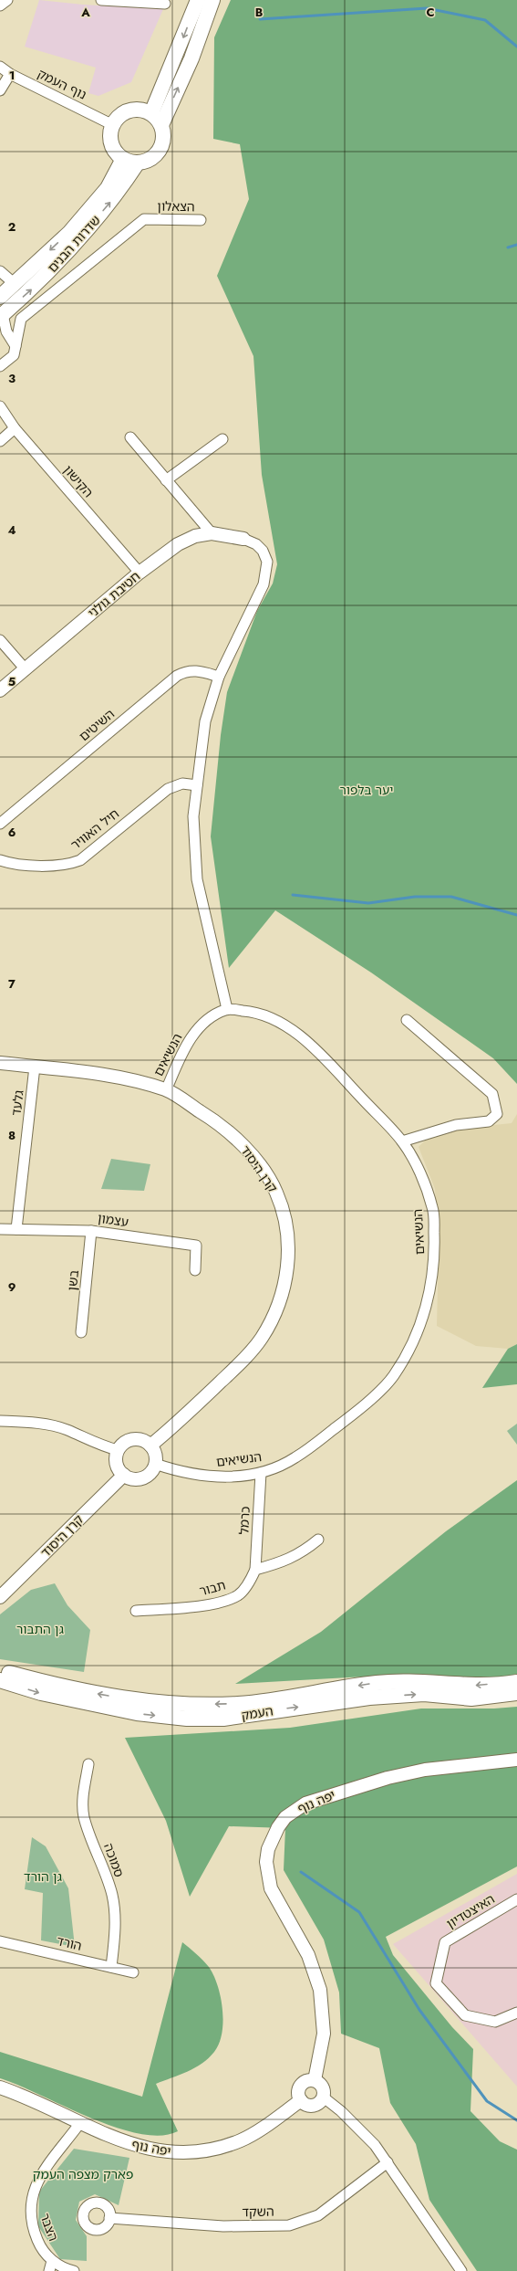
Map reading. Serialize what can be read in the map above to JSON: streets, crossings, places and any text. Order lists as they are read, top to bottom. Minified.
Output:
{"streets":{"main road":["שדרות הבנים","העמק"],"street":["נוף העמק","הצאלון","הקישון","חטיבת גולני","השיטים","חיל האוויר","הנשיאים","גלעד","קרן היסוד","עצמון","בשן","כרמל","תבור","יפה נוף","סמוכה","האיצטדיון","הורד","השקד","הצבר"]},"crossings":[["נוף העמק","שדרות הבנים"],["הקישון","חטיבת גולני"],["הנשיאים","קרן היסוד"],["הנשיאים","כרמל"],["גלעד","קרן היסוד"],["גלעד","עצמון"],["עצמון","בשן"],["כרמל","תבור"],["יפה נוף","הצבר"],["סמוכה","הורד"]],"parks":["יער בלפור","גן התבור","גן הורד","פארק מצפה העמק"],"grid":{"columns":["A","B","C"],"rows":["1","2","3","4","5","6","7","8","9"]}}
